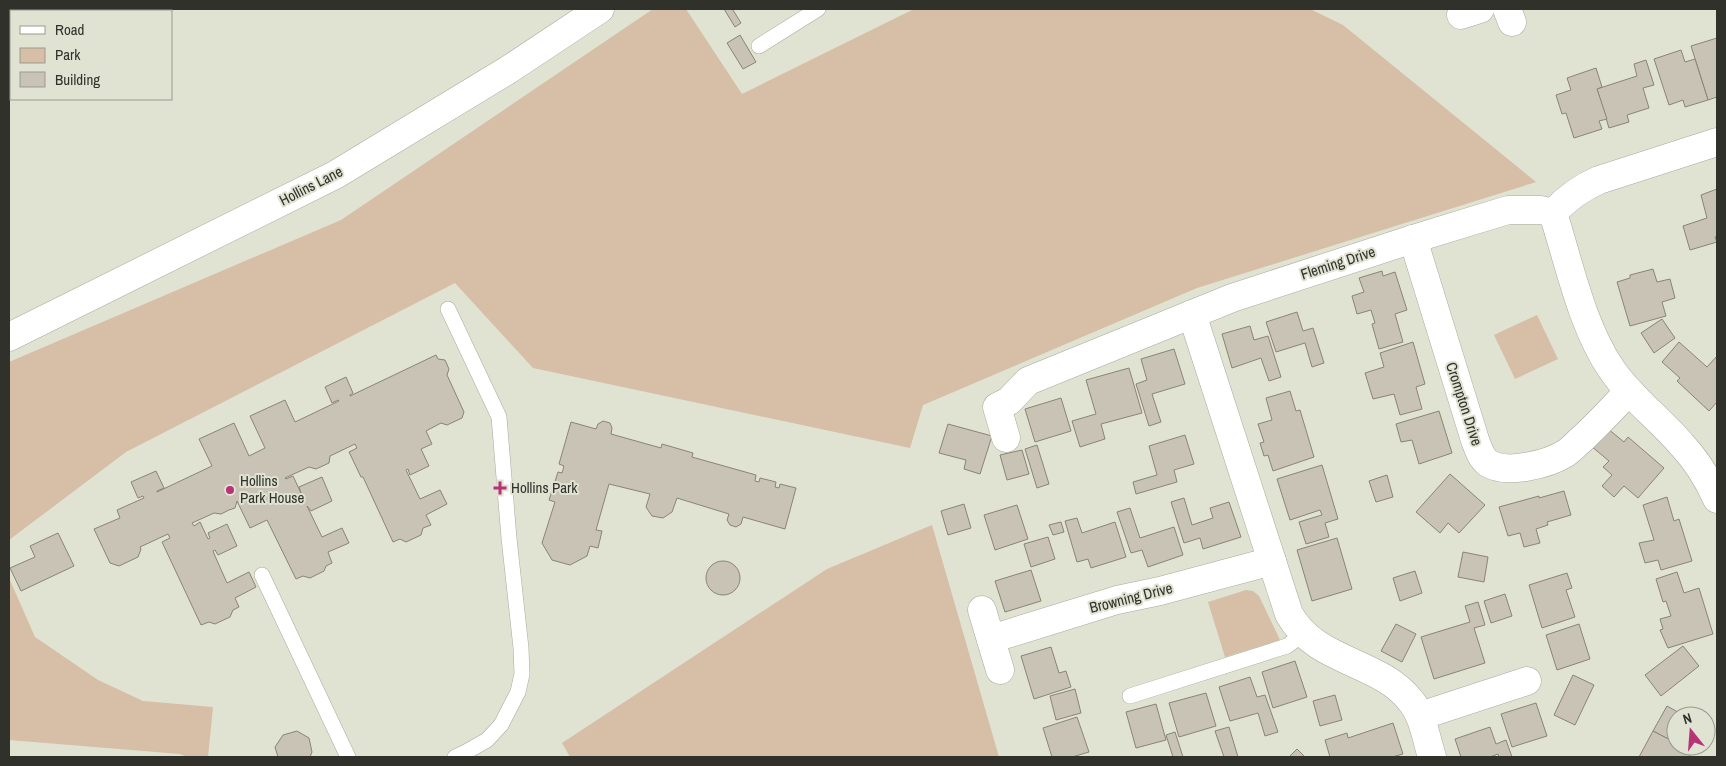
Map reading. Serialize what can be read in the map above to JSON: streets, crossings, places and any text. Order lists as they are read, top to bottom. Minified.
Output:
{"streets":{"street":["Hollins Lane","Fleming Drive","Crompton Drive","Browning Drive"]},"crossings":[["Fleming Drive","Crompton Drive"]],"places":{"health":["Hollins Park"],"other":["Hollins Park House"]},"legend":["Road","Park","Building"],"north":"top"}
